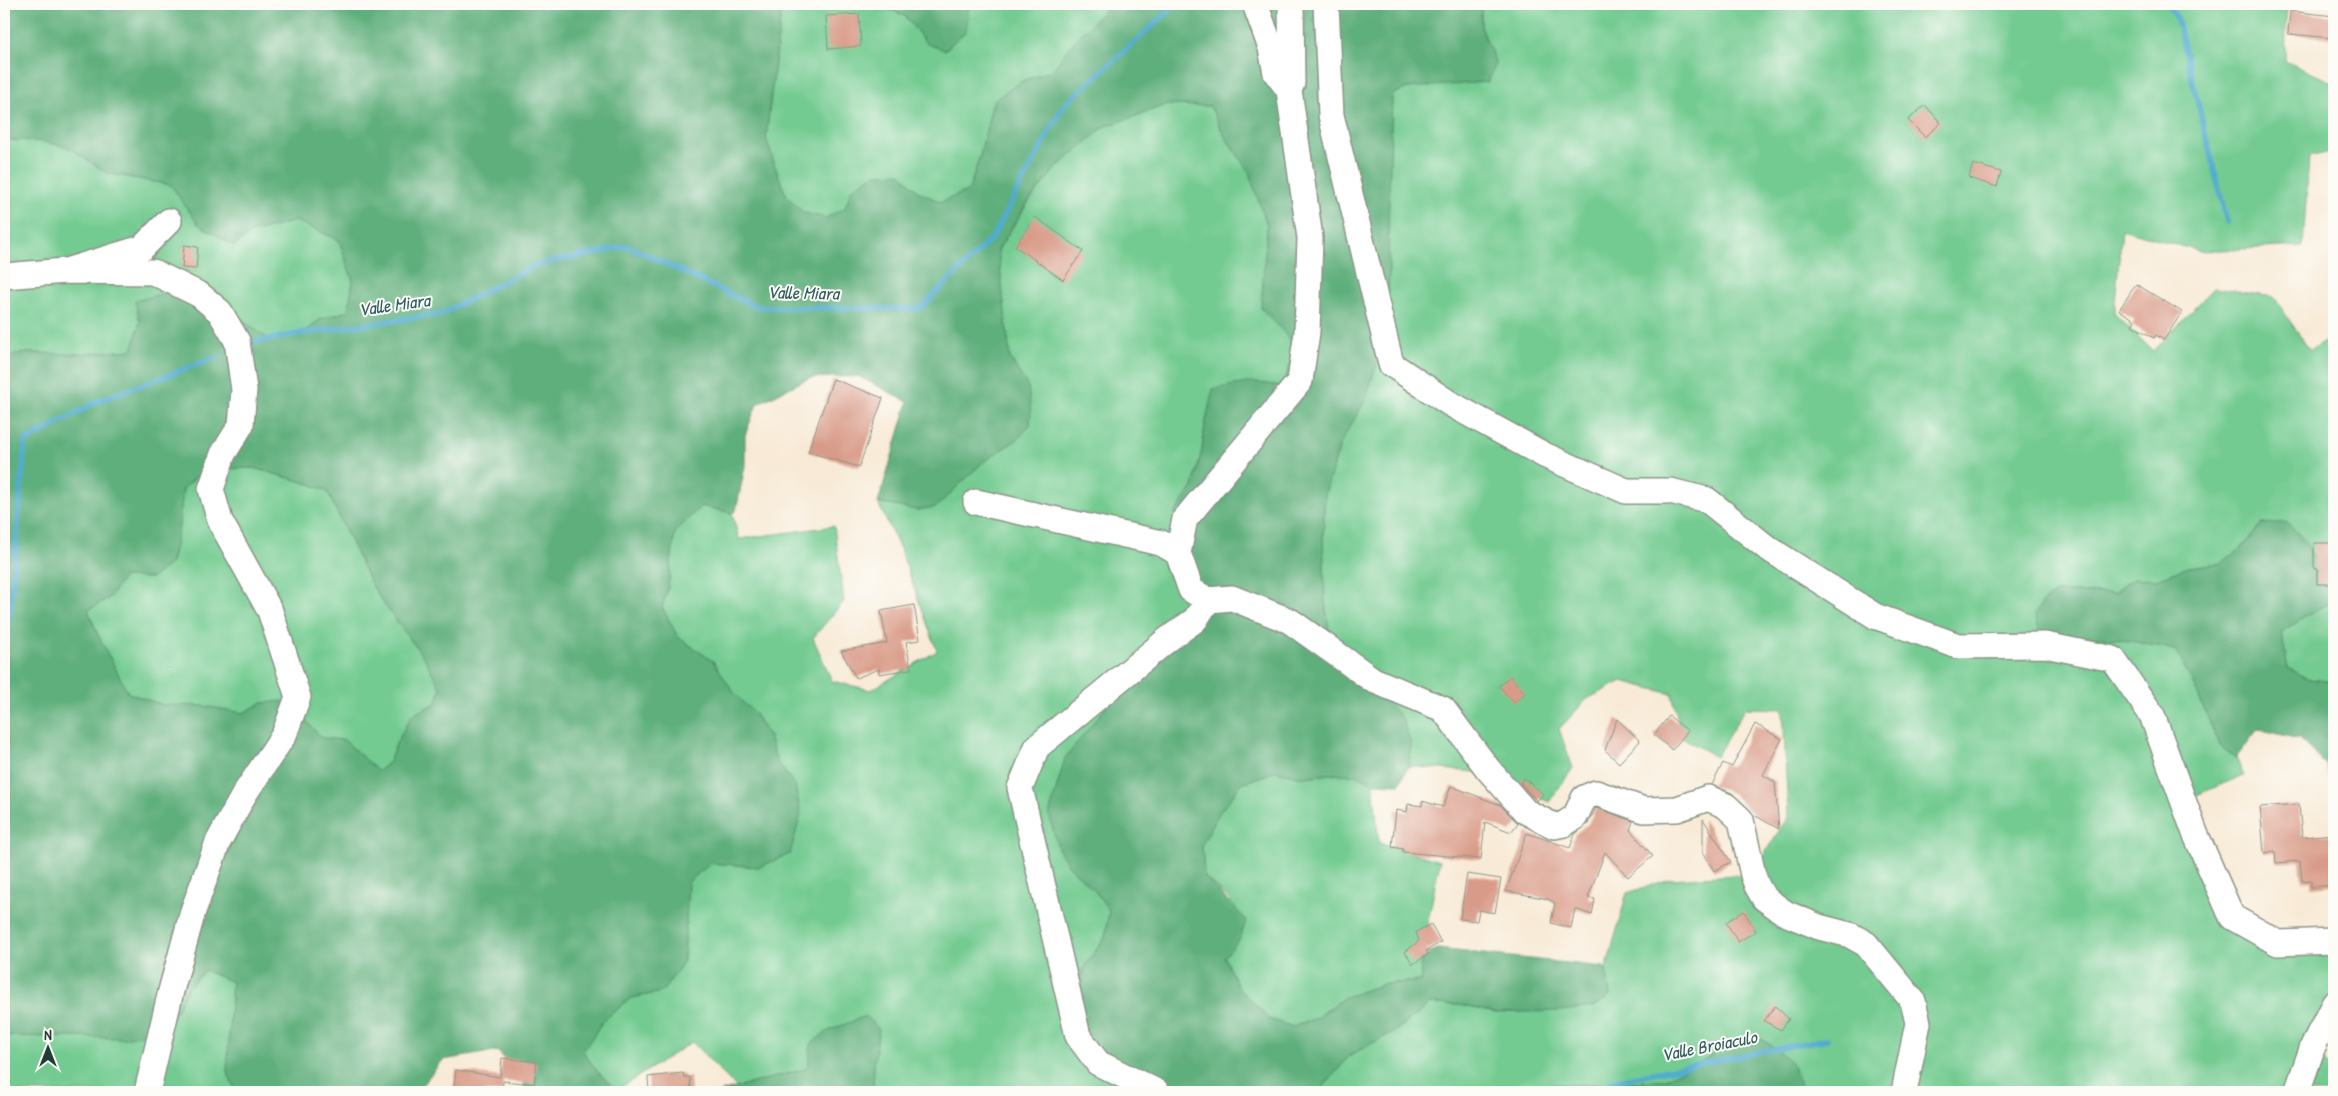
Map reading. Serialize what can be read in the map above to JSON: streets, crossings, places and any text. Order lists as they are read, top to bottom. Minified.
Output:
{"water":["Valle Miara","Valle Broiaculo"],"north":"top"}
